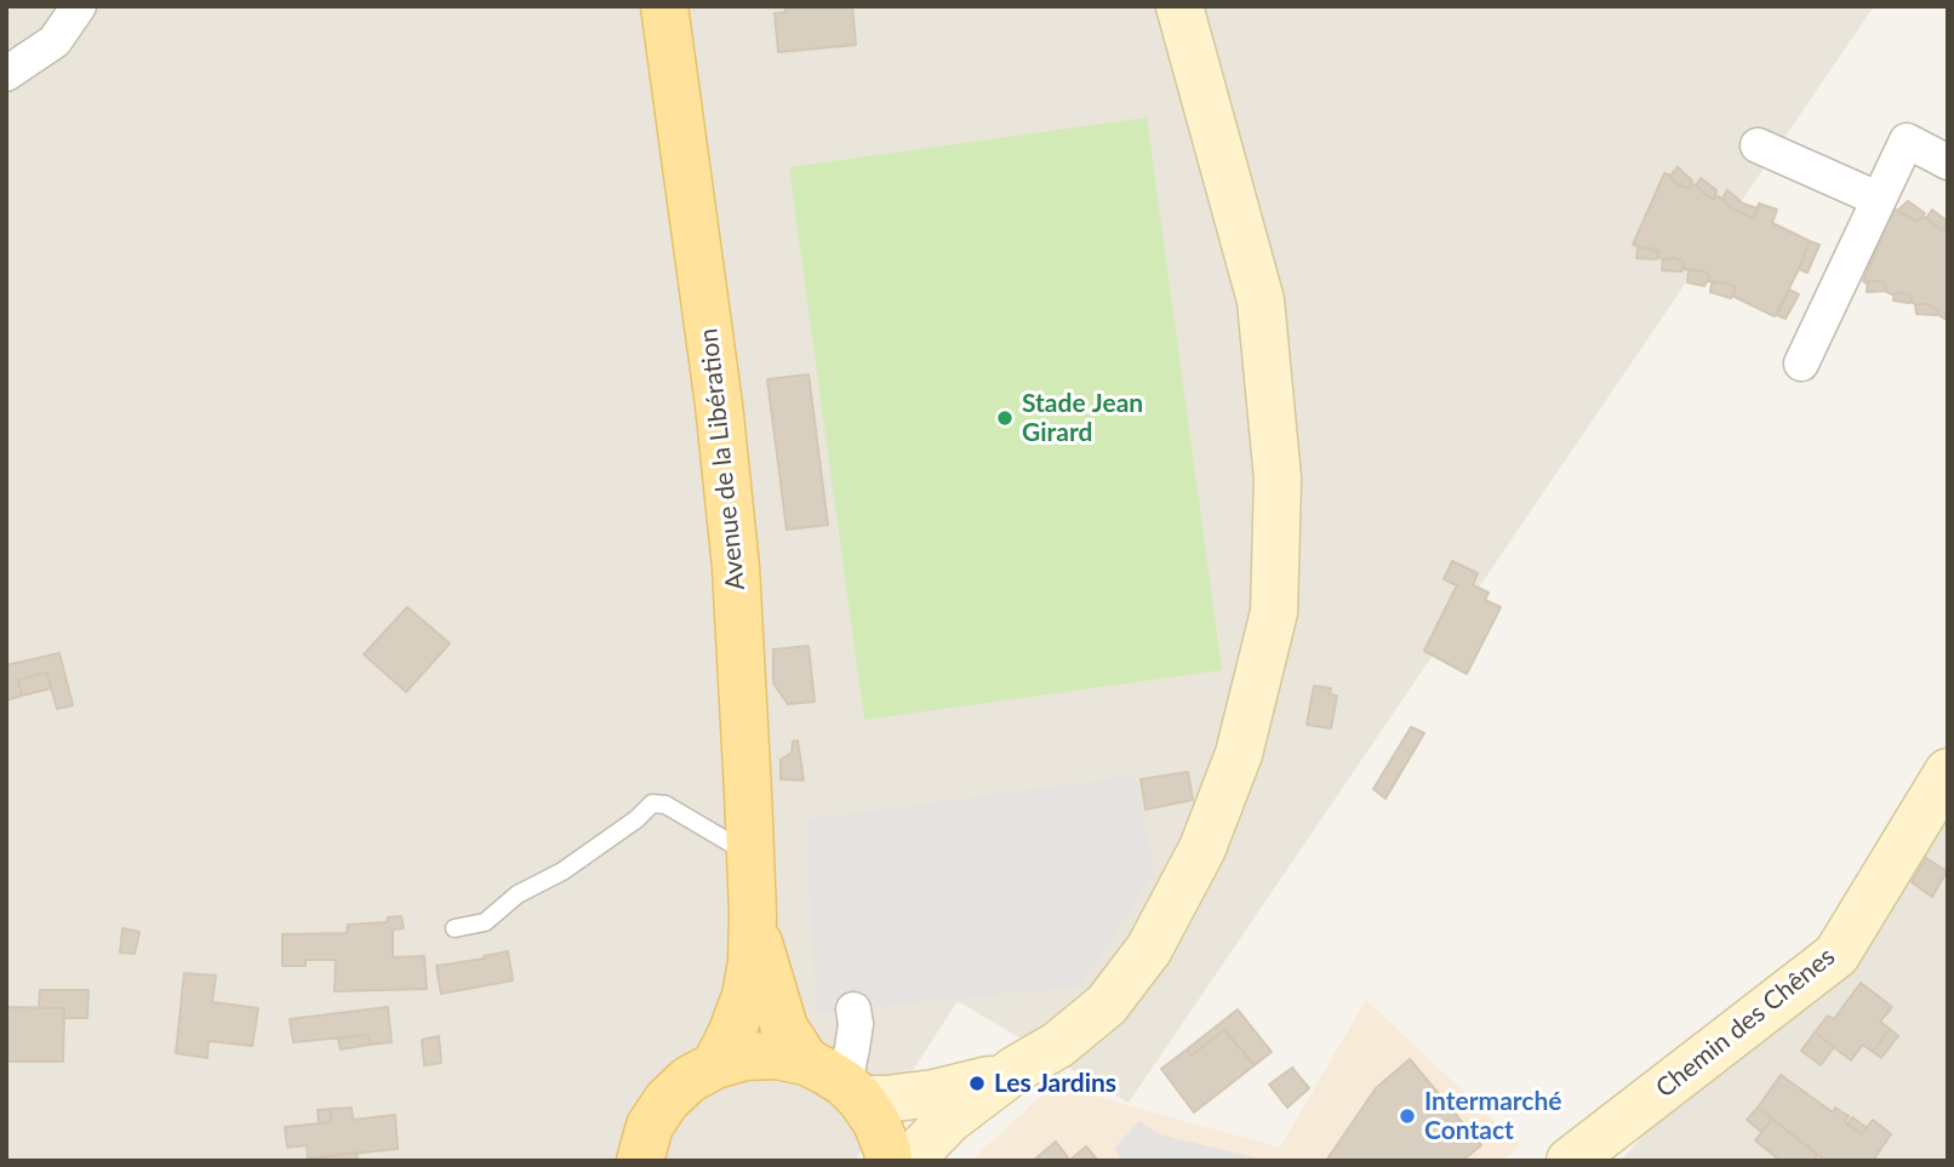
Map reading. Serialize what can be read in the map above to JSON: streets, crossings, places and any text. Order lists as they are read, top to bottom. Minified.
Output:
{"streets":{"main road":["Avenue de la Libération"],"street":["Chemin des Chênes"]},"places":["Stade Jean Girard","Les Jardins","Intermarché Contact"]}
